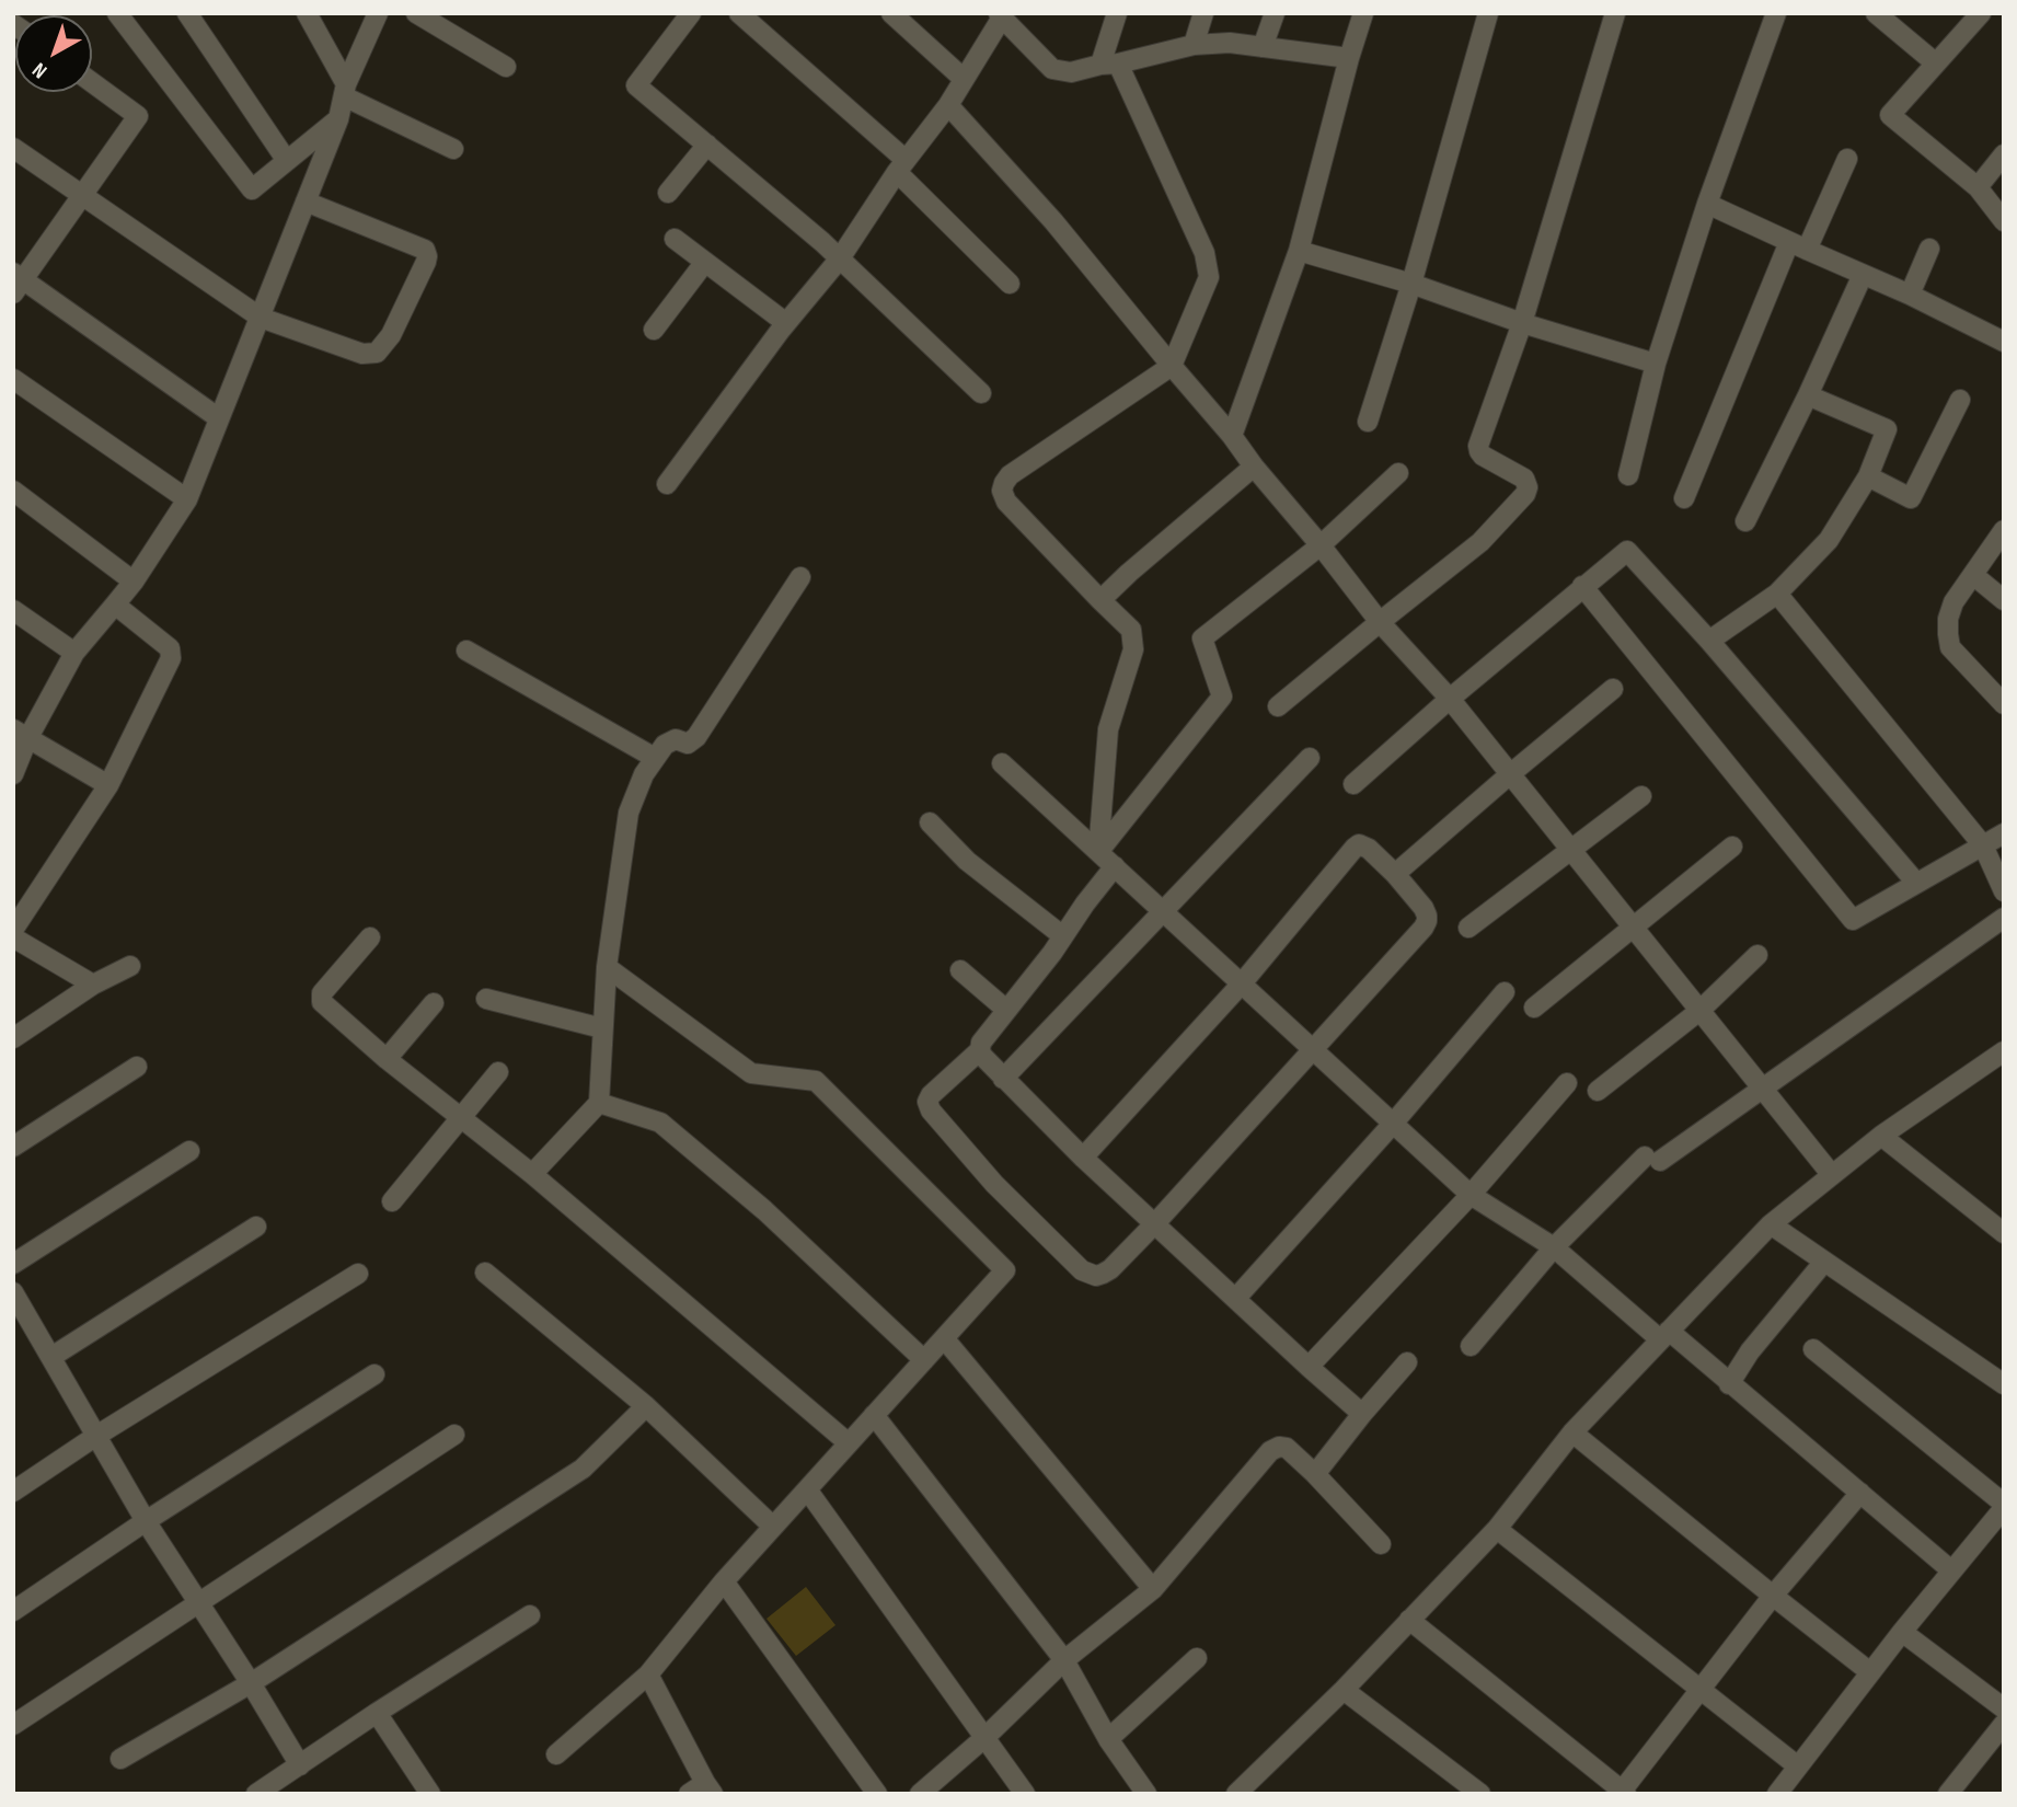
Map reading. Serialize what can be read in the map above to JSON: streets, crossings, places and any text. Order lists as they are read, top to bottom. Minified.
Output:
{"north":"bottom left"}
